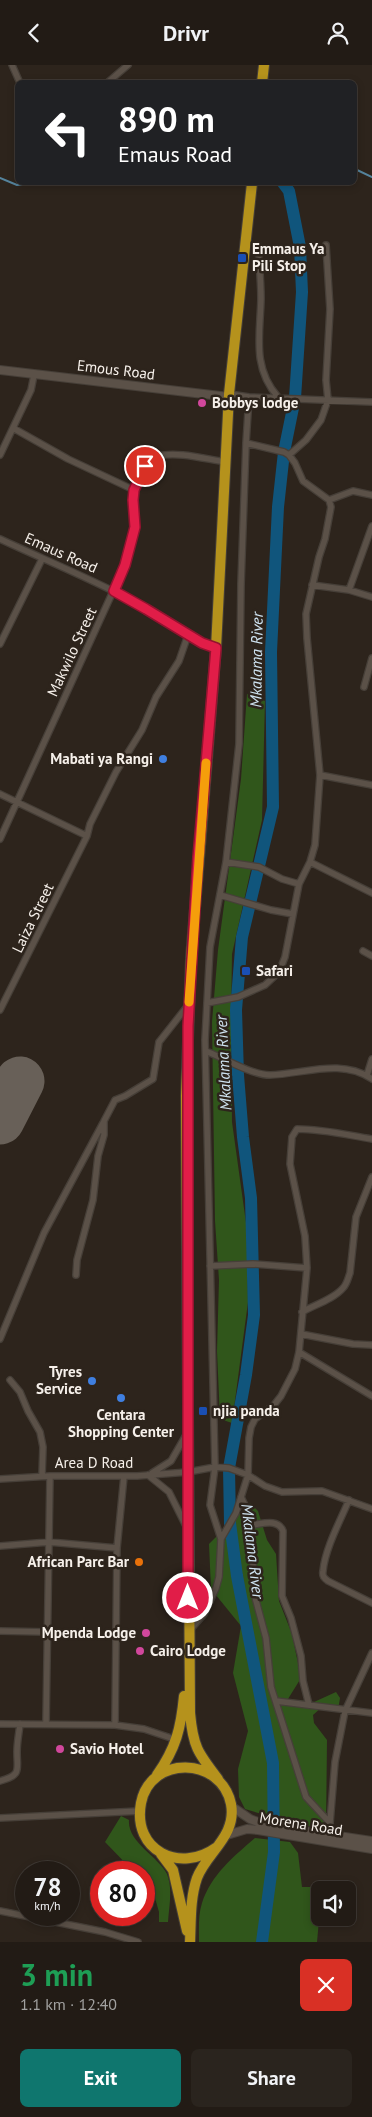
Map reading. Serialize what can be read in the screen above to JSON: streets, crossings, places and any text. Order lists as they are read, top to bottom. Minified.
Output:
{"streets":{"main road":["Emous Road","Morena Road"],"street":["Emaus Road","Makwilo Street","Laiza Street","Area D Road"]},"crossings":[["Emaus Road","Makwilo Street"],["Emaus Road","Laiza Street"]],"water":["Mkalama River"],"places":{"transit":["Emmaus Ya Pili Stop","Safari","njia panda"],"other":["Bobbys lodge","Mabati ya Rangi","Tyres Service","Centara Shopping Center","African Parc Bar","Mpenda Lodge","Cairo Lodge","Savio Hotel"]},"page":{"header":"Drivr","turn":["890 m","Emaus Road"],"speed":"78 km/h","limit":"80","heading":["3 min","1.1 km · 12:40"],"buttons":["Exit","Share"]}}
